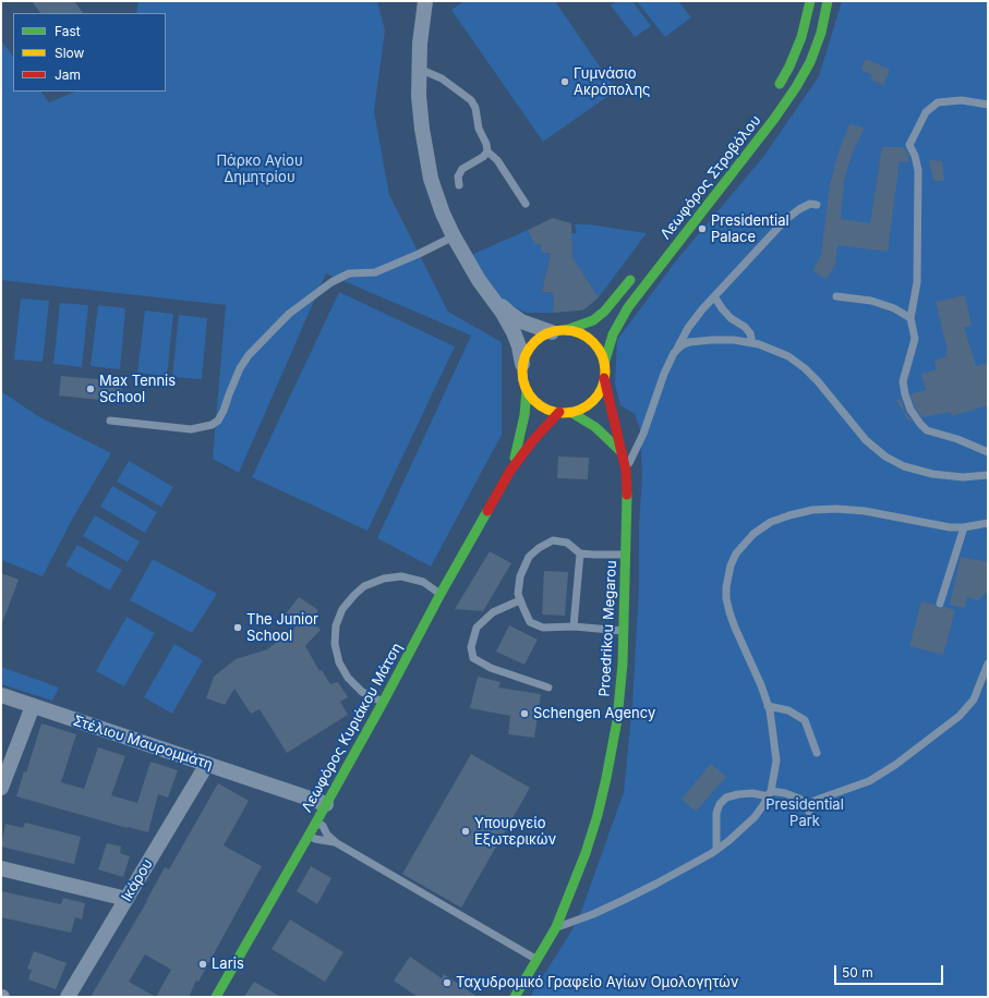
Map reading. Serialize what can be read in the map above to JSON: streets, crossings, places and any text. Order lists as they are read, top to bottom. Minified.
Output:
{"streets":{"main road":["Λεωφόρος Στροβόλου","Proedrikou Megarou","Λεωφόρος Κυριάκου Μάτση"],"street":["Στέλιου Μαυρομμάτη","Ικάρου"]},"crossings":[["Λεωφόρος Στροβόλου","Proedrikou Megarou"],["Λεωφόρος Στροβόλου","Λεωφόρος Κυριάκου Μάτση"],["Proedrikou Megarou","Λεωφόρος Κυριάκου Μάτση"],["Λεωφόρος Κυριάκου Μάτση","Στέλιου Μαυρομμάτη"],["Στέλιου Μαυρομμάτη","Ικάρου"]],"parks":["Πάρκο Αγίου Δημητρίου","Presidential Park"],"places":["Γυμνάσιο Ακρόπολης","Presidential Palace","Max Tennis School","The Junior School","Schengen Agency","Υπουργείο Εξωτερικών","Laris","Ταχυδρομικό Γραφείο Αγίων Ομολογητών"],"legend":["Fast","Slow","Jam"],"scale_bar":"50 m"}
